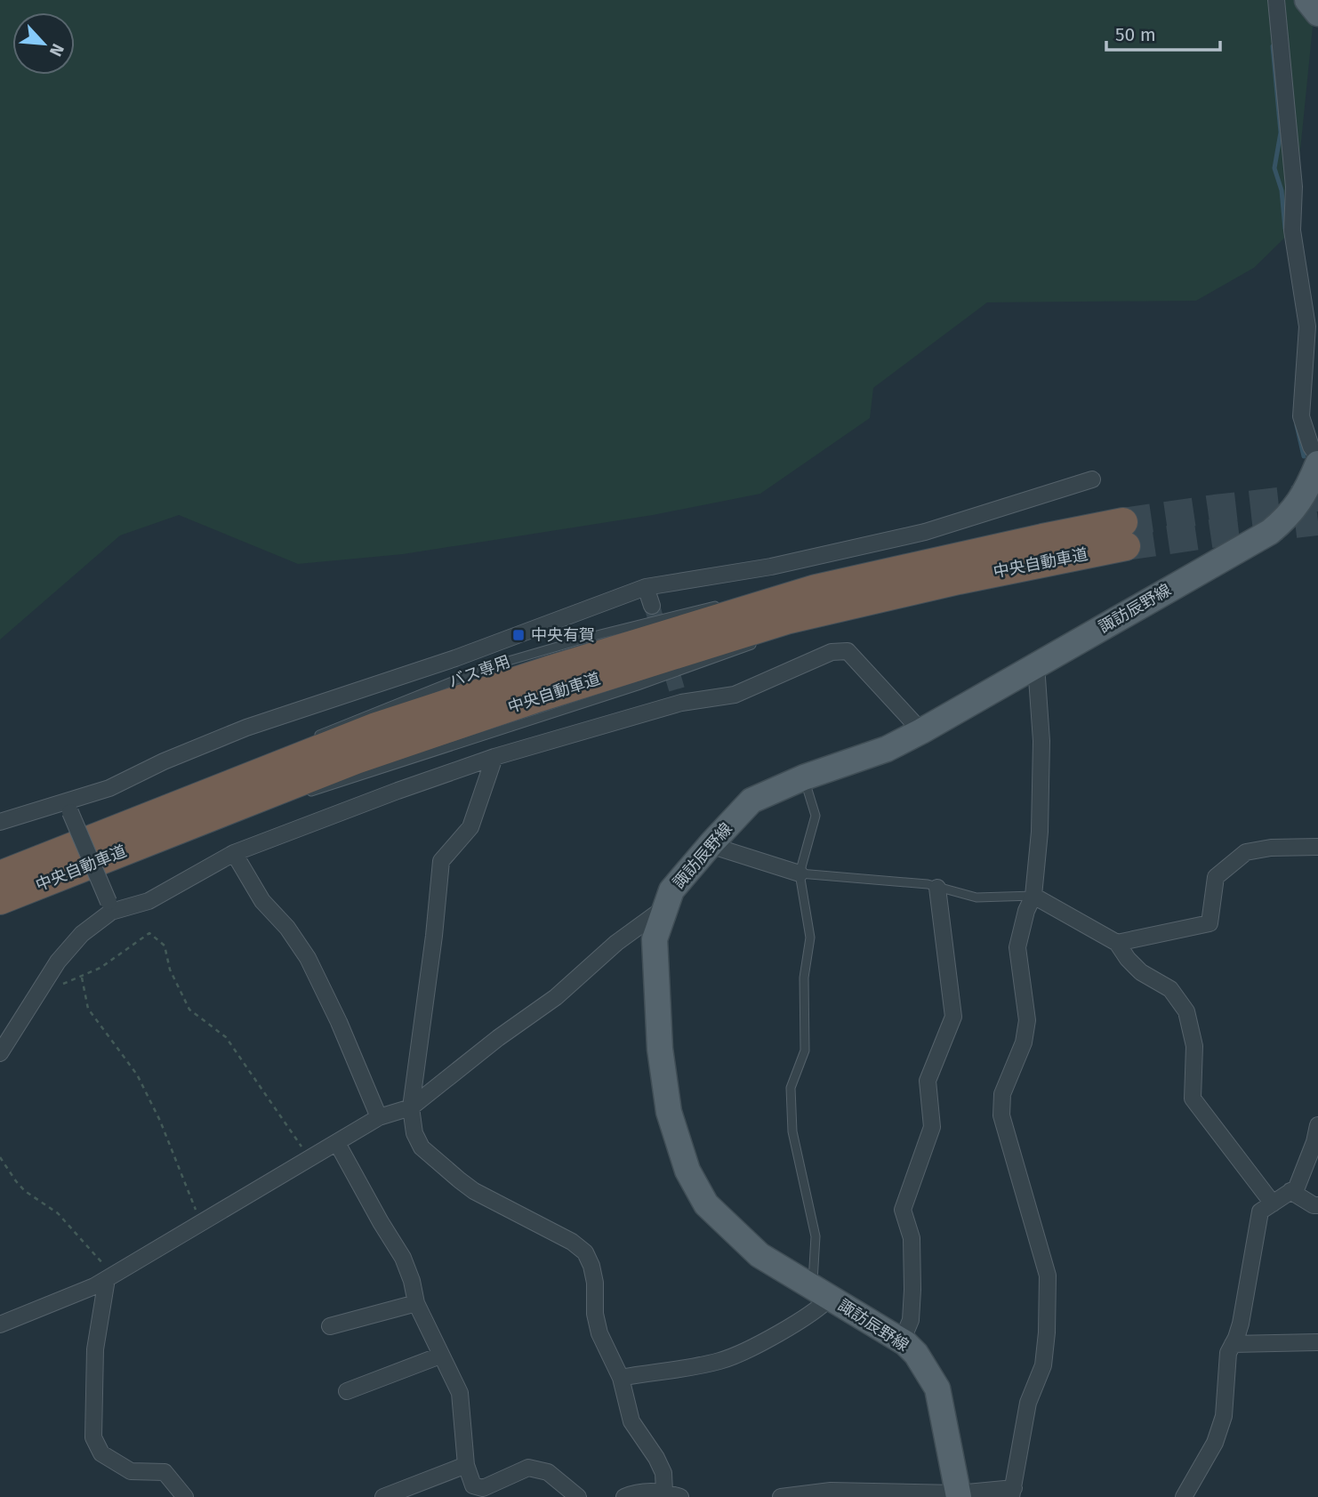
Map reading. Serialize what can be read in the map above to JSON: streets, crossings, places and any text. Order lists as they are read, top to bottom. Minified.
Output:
{"streets":{"highway":["中央自動車道"],"main road":["諏訪辰野線"],"lane":["バス専用"]},"places":{"transit":["中央有賀"]},"scale_bar":"50 m","north":"bottom right"}
